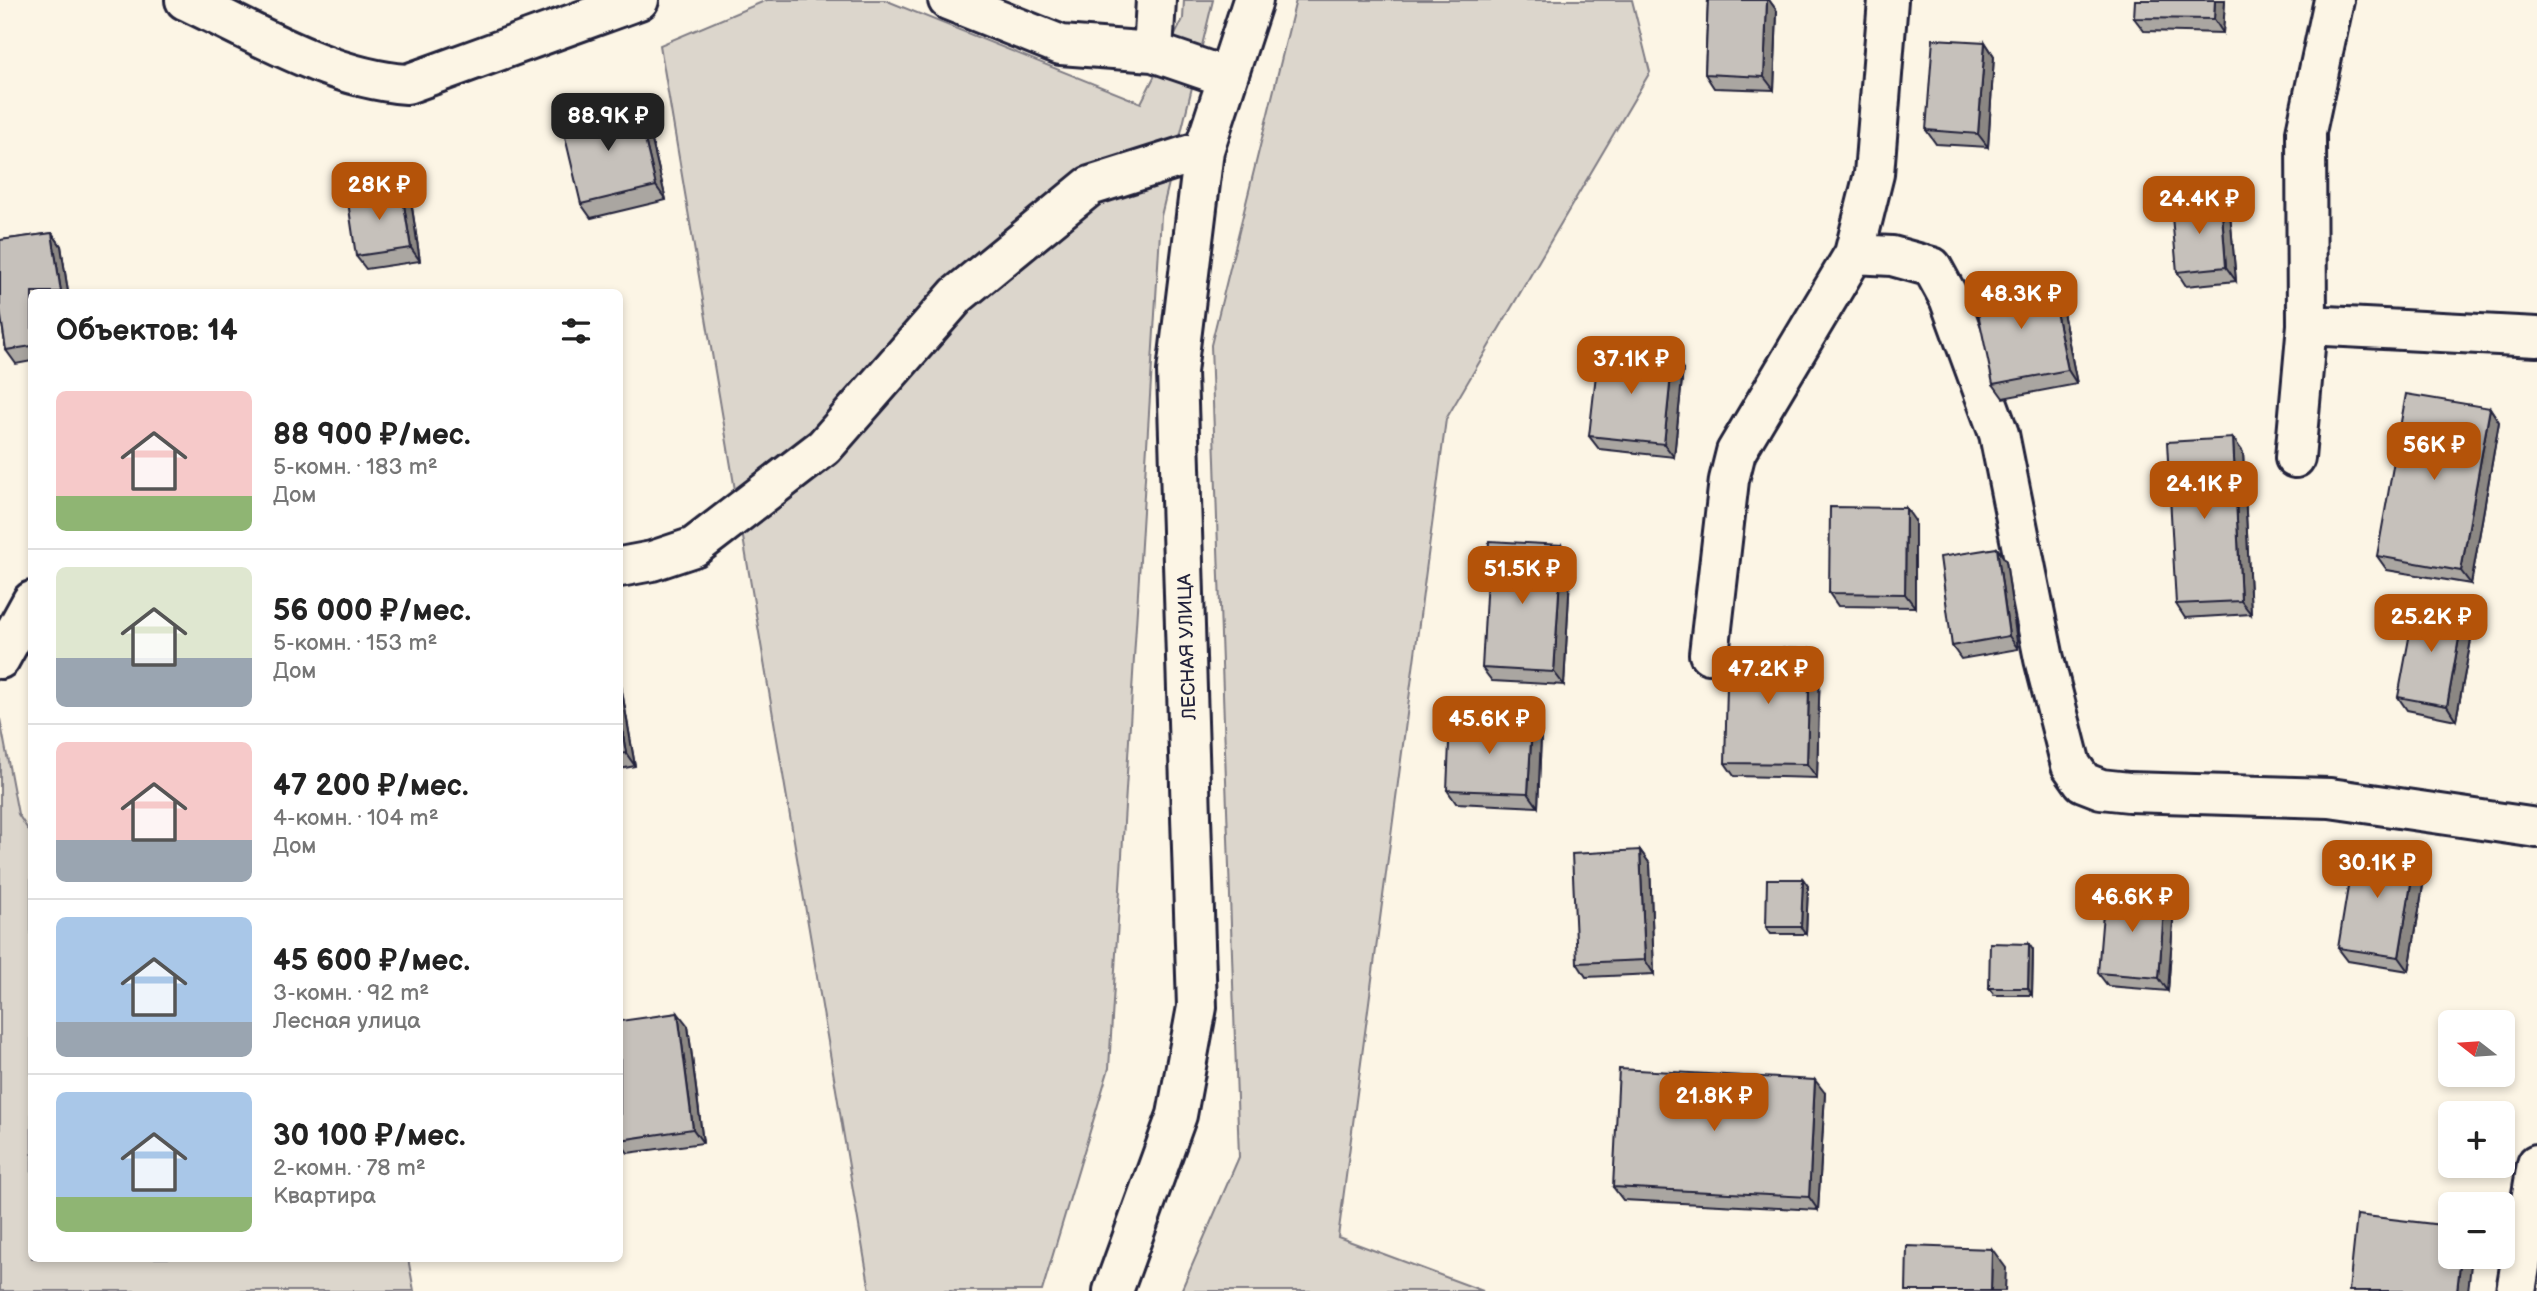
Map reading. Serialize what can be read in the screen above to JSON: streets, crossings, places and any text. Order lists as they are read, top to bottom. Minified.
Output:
{"streets":{"street":["ЛЕСНАЯ УЛИЦА"]},"north":"left","page":{"price":["88.9K ₽","28K ₽","24.4K ₽","48.3K ₽","37.1K ₽","56K ₽","24.1K ₽","51.5K ₽","25.2K ₽","47.2K ₽","45.6K ₽","30.1K ₽","46.6K ₽","21.8K ₽"],"heading":"Объектов: 14","list":[{"name":"88 900 ₽/мес.","note":"5-комн. · 183 m² · Дом"},{"name":"56 000 ₽/мес.","note":"5-комн. · 153 m² · Дом"},{"name":"47 200 ₽/мес.","note":"4-комн. · 104 m² · Дом"},{"name":"45 600 ₽/мес.","note":"3-комн. · 92 m² · Лесная улица"},{"name":"30 100 ₽/мес.","note":"2-комн. · 78 m² · Квартира"}],"map_buttons":["+","−"]}}
